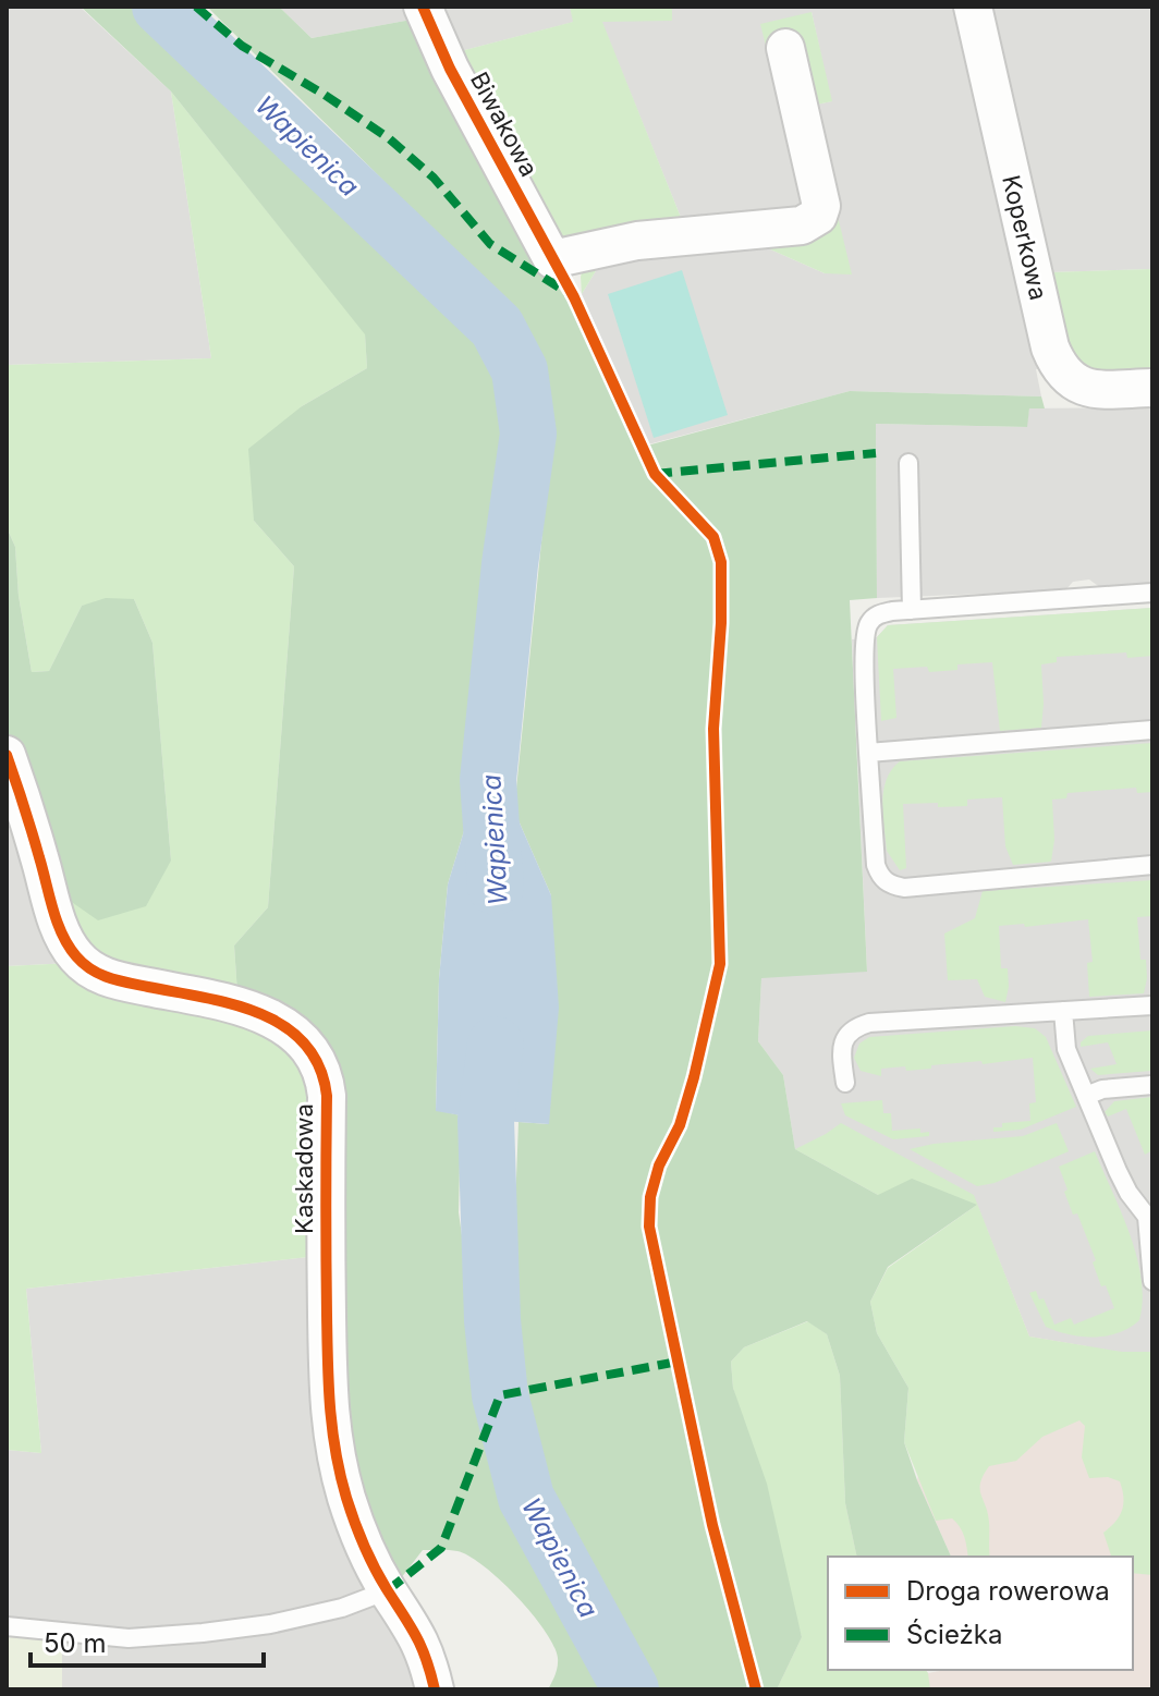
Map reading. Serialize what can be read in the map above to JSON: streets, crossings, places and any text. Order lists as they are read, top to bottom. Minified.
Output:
{"streets":{"street":["Biwakowa","Koperkowa","Kaskadowa"]},"water":["Wapienica"],"legend":["Droga rowerowa","Ścieżka"],"scale_bar":"50 m"}
